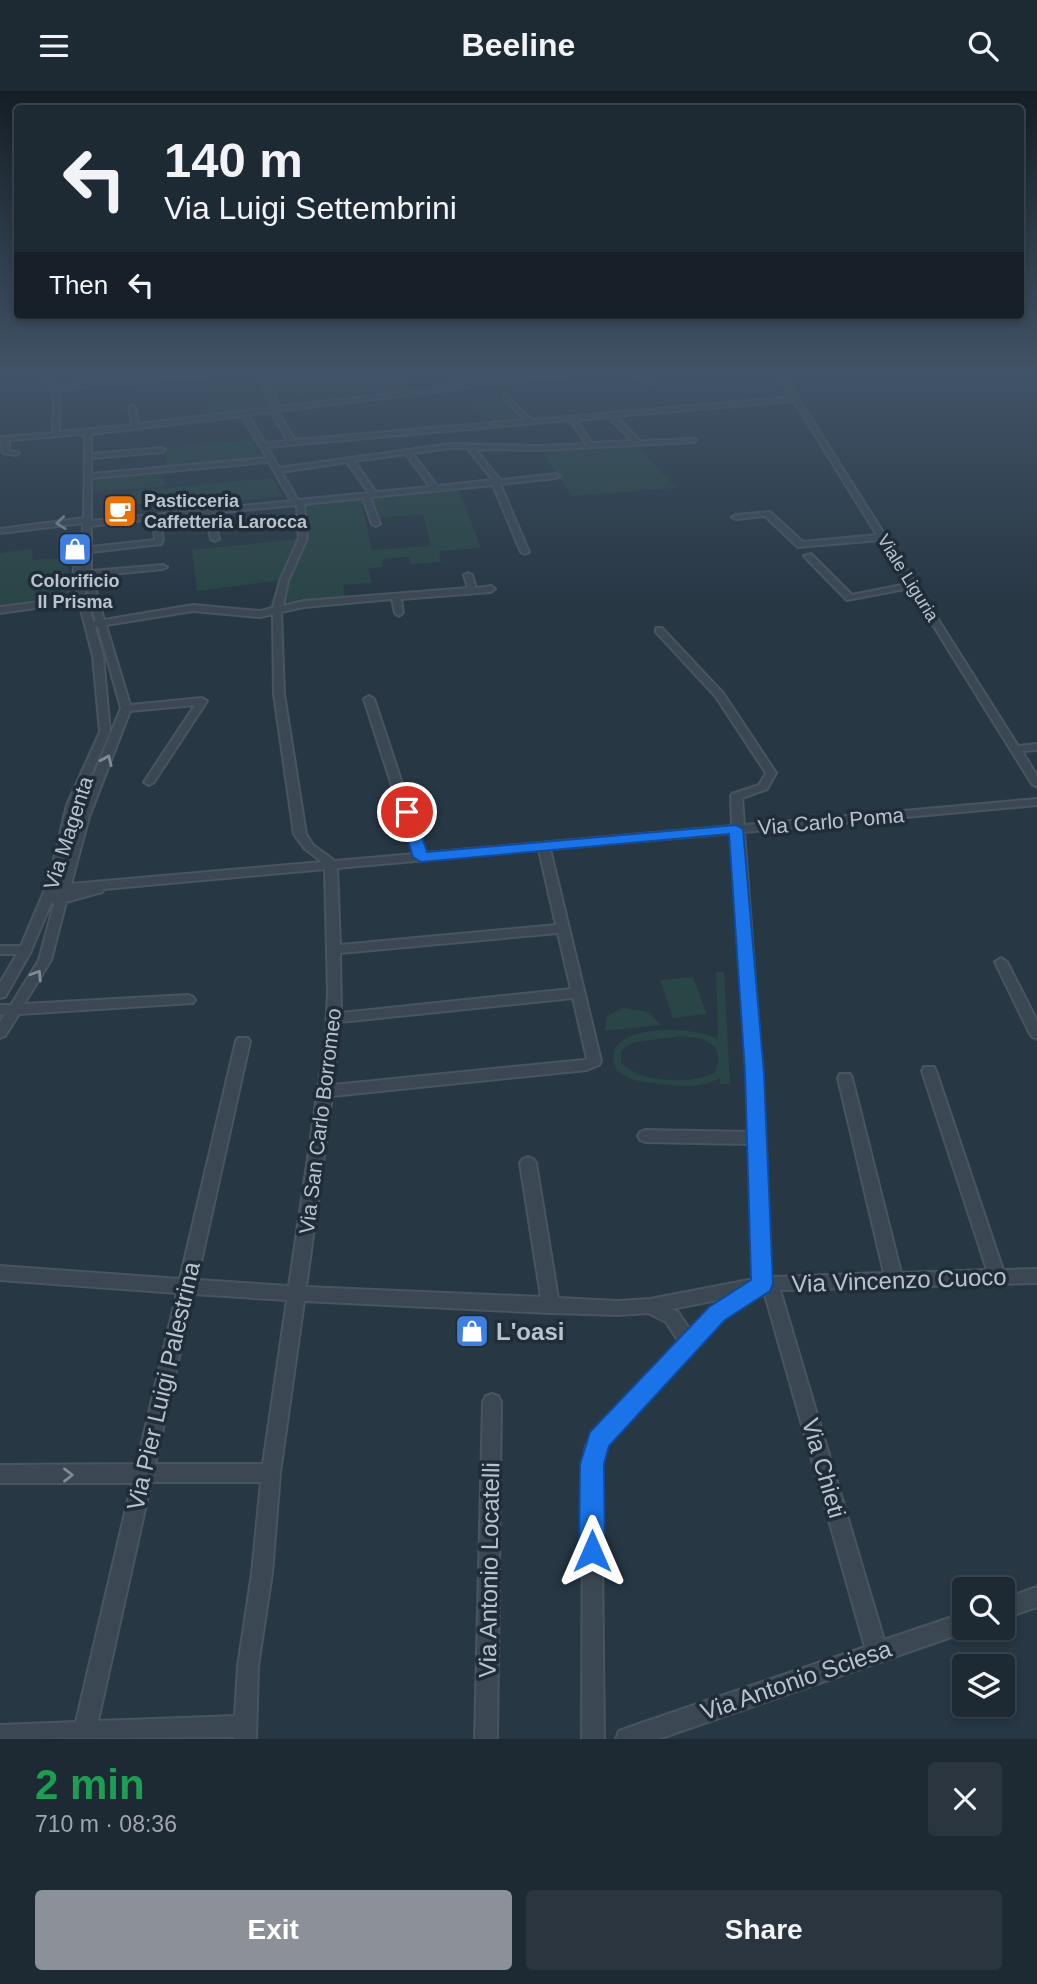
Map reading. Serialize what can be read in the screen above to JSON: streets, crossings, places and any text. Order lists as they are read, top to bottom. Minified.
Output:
{"streets":{"street":["Viale Liguria","Via Carlo Poma","Via Magenta","Via San Carlo Borromeo","Via Vincenzo Cuoco","Via Pier Luigi Palestrina","Via Chieti","Via Antonio Locatelli","Via Antonio Sciesa"]},"crossings":[["Via Carlo Poma","Via Magenta"],["Via Carlo Poma","Via San Carlo Borromeo"],["Via San Carlo Borromeo","Via Vincenzo Cuoco"],["Via Vincenzo Cuoco","Via Pier Luigi Palestrina"],["Via Vincenzo Cuoco","Via Chieti"],["Via Chieti","Via Antonio Sciesa"]],"places":{"cafe":["Pasticceria Caffetteria Larocca"],"shop":["Colorificio Il Prisma","L'oasi"]},"page":{"header":"Beeline","turn":["140 m","Via Luigi Settembrini"],"then":"Then","heading":["2 min","710 m · 08:36"],"buttons":["Exit","Share"]}}
